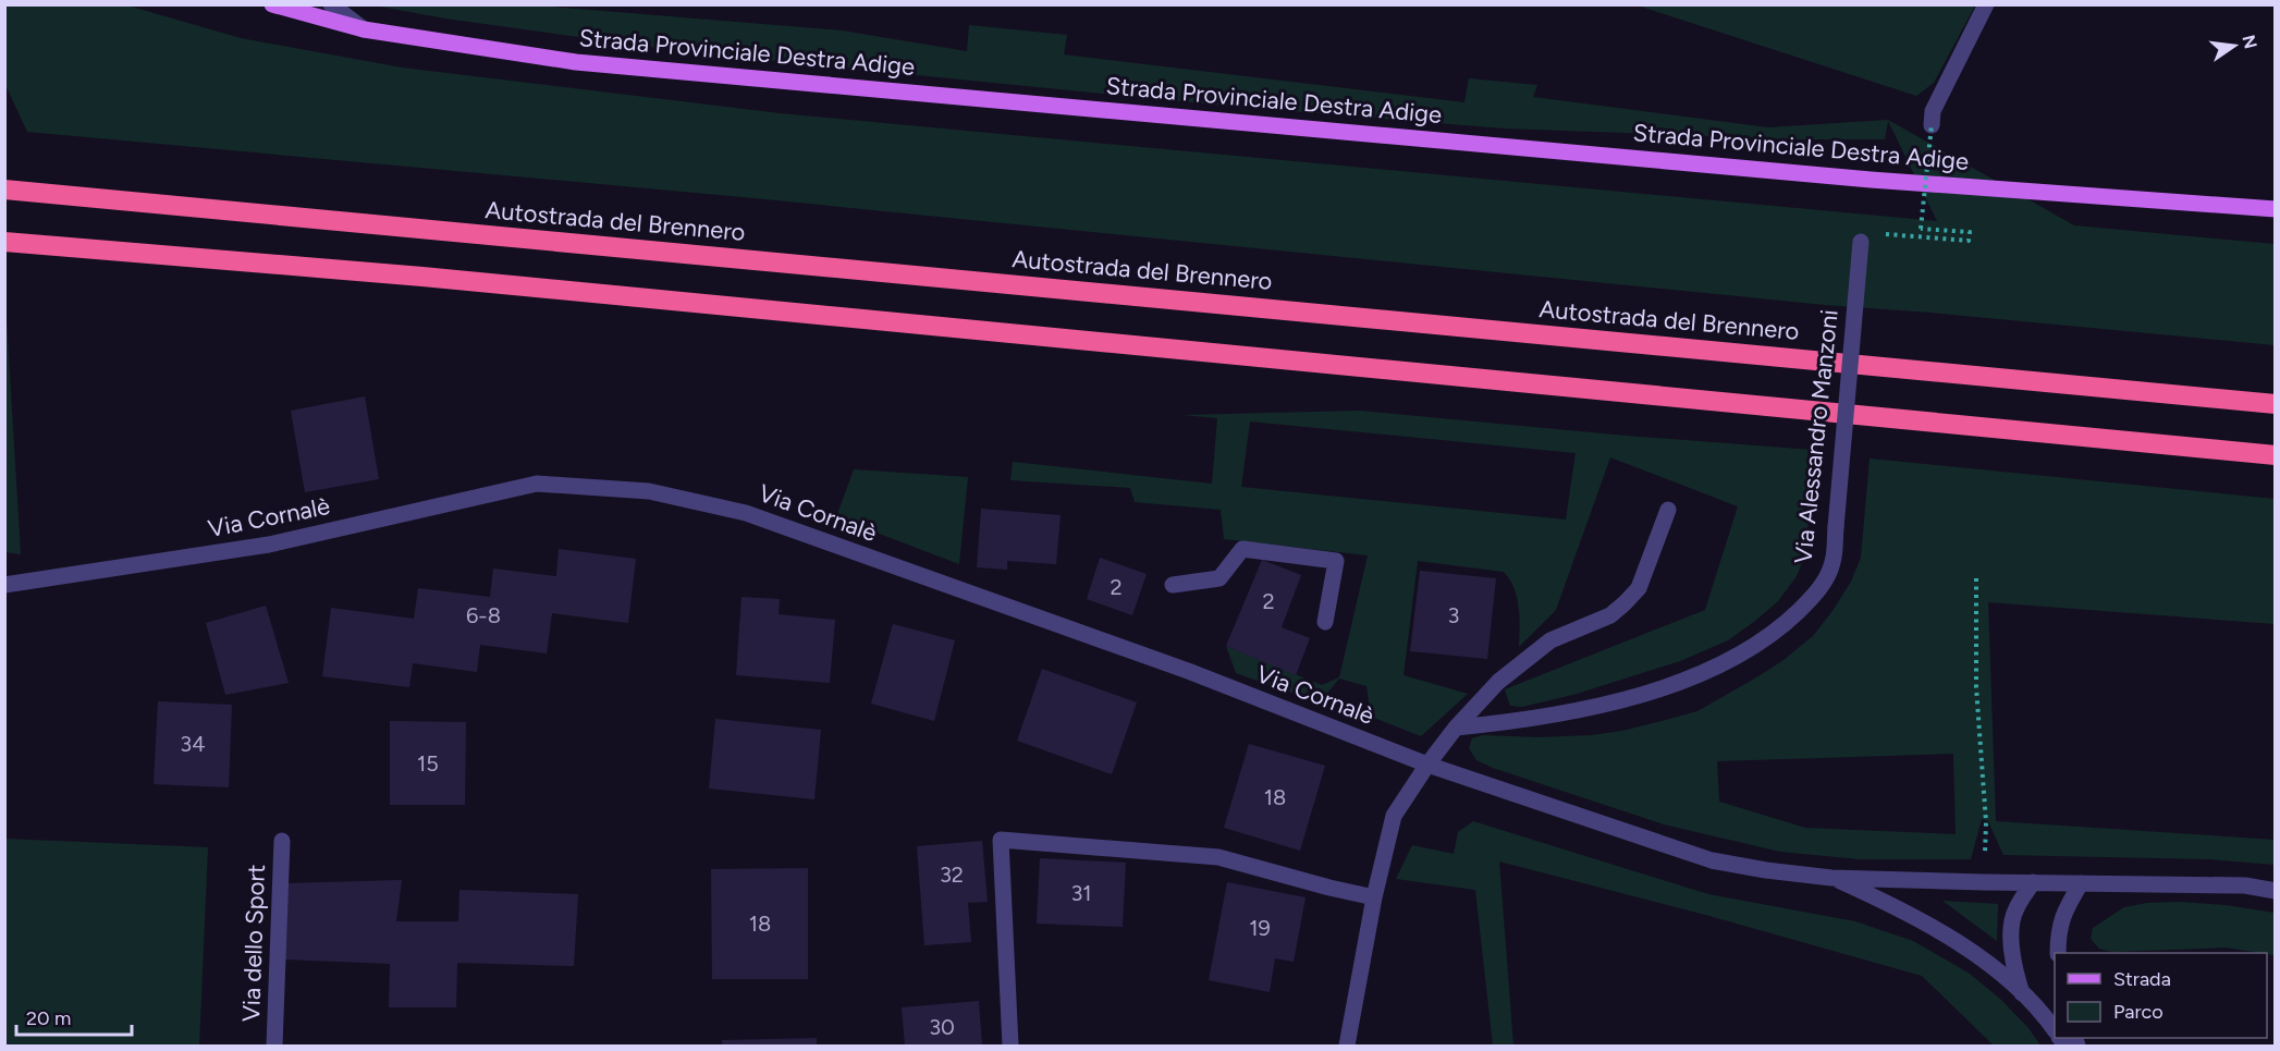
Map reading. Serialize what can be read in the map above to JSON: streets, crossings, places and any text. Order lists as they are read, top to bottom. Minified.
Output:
{"streets":{"highway":["Autostrada del Brennero"],"main road":["Strada Provinciale Destra Adige"],"street":["Via Alessandro Manzoni","Via Cornalè","Via dello Sport"]},"house_numbers":["2","2","6-8","3","34","15","18","32","31","18","19","30"],"legend":["Strada","Parco"],"scale_bar":"20 m","north":"right"}
